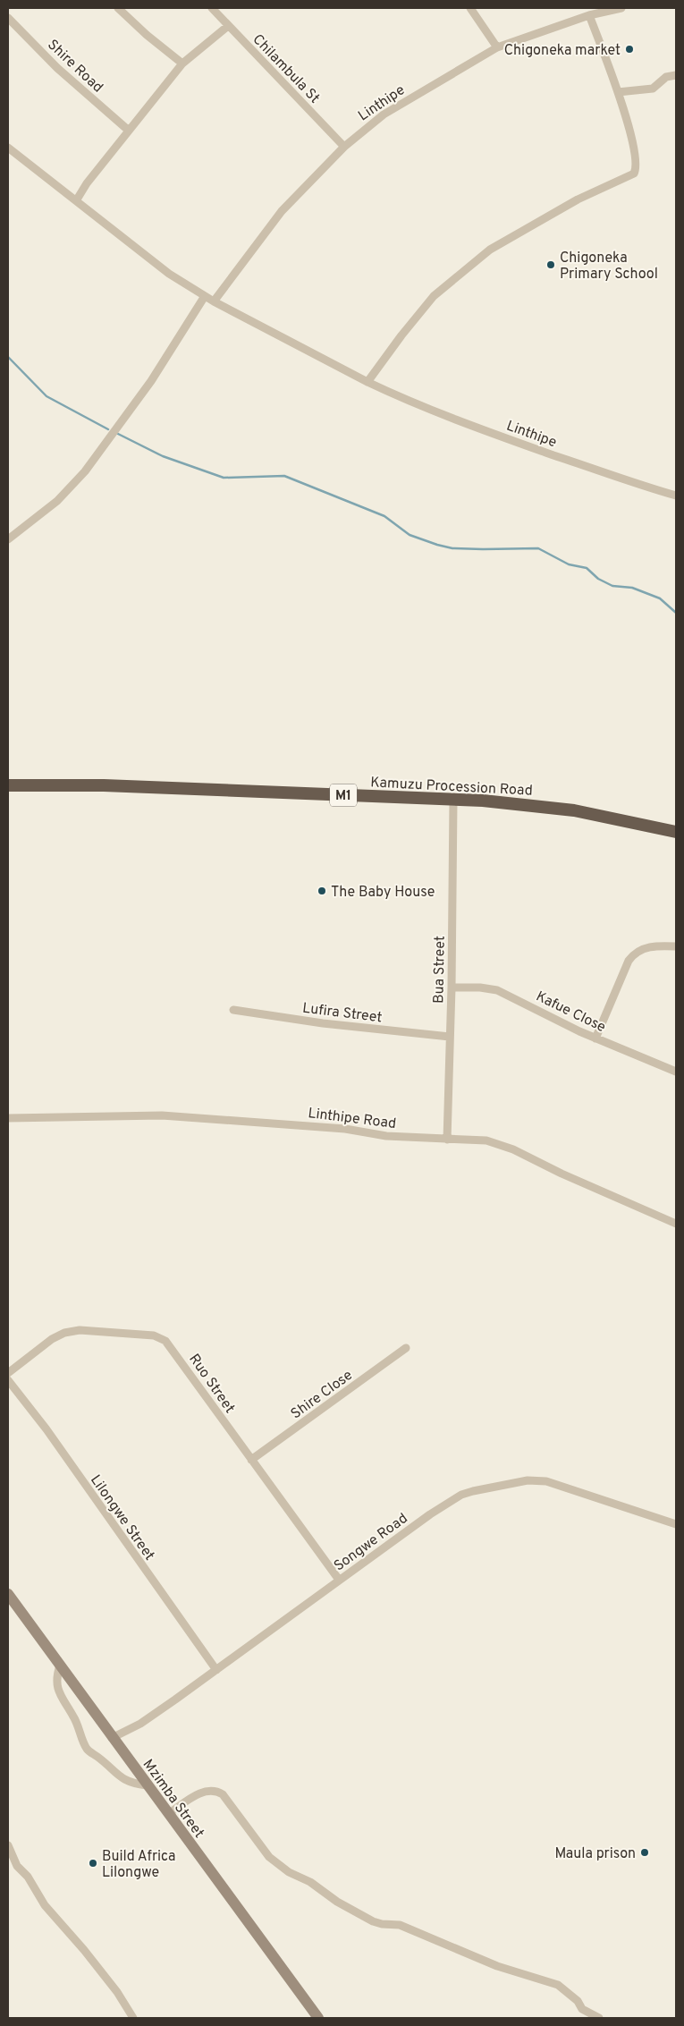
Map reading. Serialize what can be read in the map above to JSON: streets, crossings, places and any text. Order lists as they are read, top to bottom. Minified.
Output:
{"streets":{"highway":["Kamuzu Procession Road","M1"],"main road":["Mzimba Street"],"street":["Shire Road","Chilambula St","Linthipe","Bua Street","Kafue Close","Lufira Street","Linthipe Road","Ruo Street","Shire Close","Lilongwe Street","Songwe Road"]},"crossings":[["Chilambula St","Linthipe"],["Kamuzu Procession Road","Bua Street"],["Bua Street","Kafue Close"],["Bua Street","Lufira Street"],["Bua Street","Linthipe Road"],["Ruo Street","Shire Close"],["Ruo Street","Songwe Road"],["Lilongwe Street","Songwe Road"],["Songwe Road","Mzimba Street"]],"places":["Chigoneka market","Chigoneka Primary School","The Baby House","Maula prison","Build Africa Lilongwe"]}
